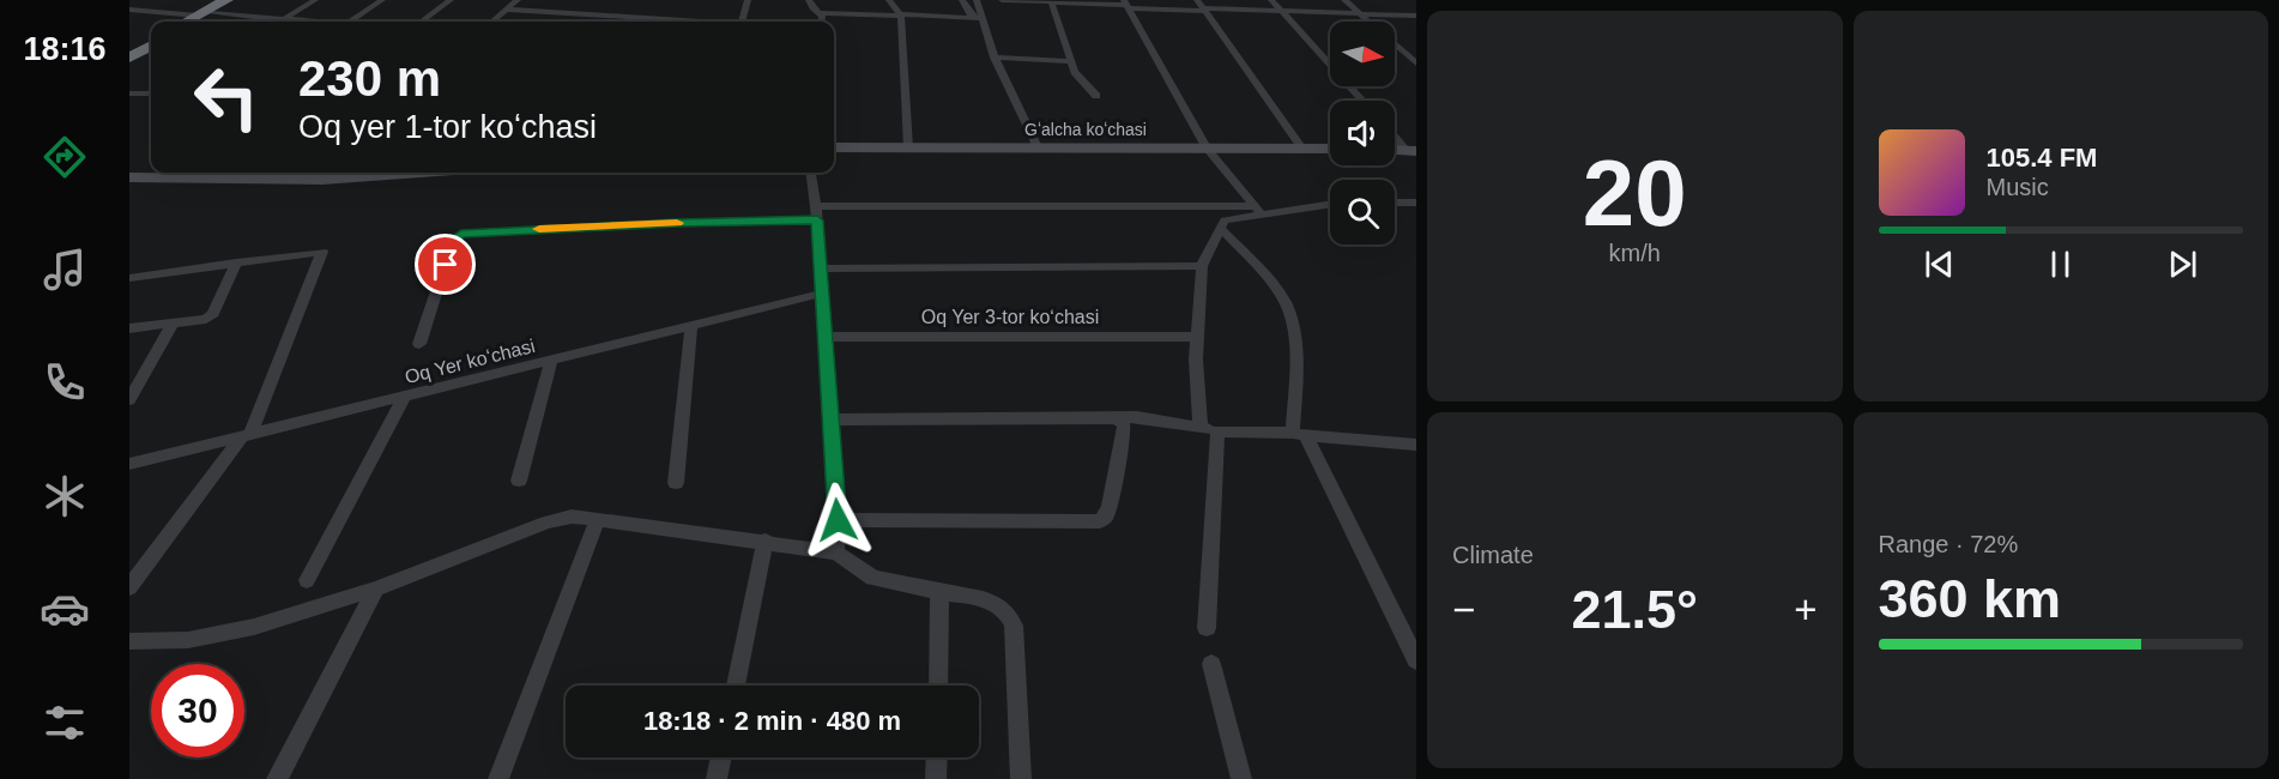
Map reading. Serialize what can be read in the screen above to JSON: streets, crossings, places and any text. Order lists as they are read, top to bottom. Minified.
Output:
{"streets":{"street":["Gʻalcha koʻchasi","Oq Yer 3-tor koʻchasi","Oq Yer koʻchasi"]},"north":"right","page":{"tabs":"18:16","tile":[["20","km/h"],"Climate",["Range · 72%","360 km"]],"turn":["230 m","Oq yer 1-tor koʻchasi"],"song":["105.4 FM","Music"],"heat":["−","21.5°","+"],"limit":"30","trip":"18:18 · 2 min · 480 m"}}
